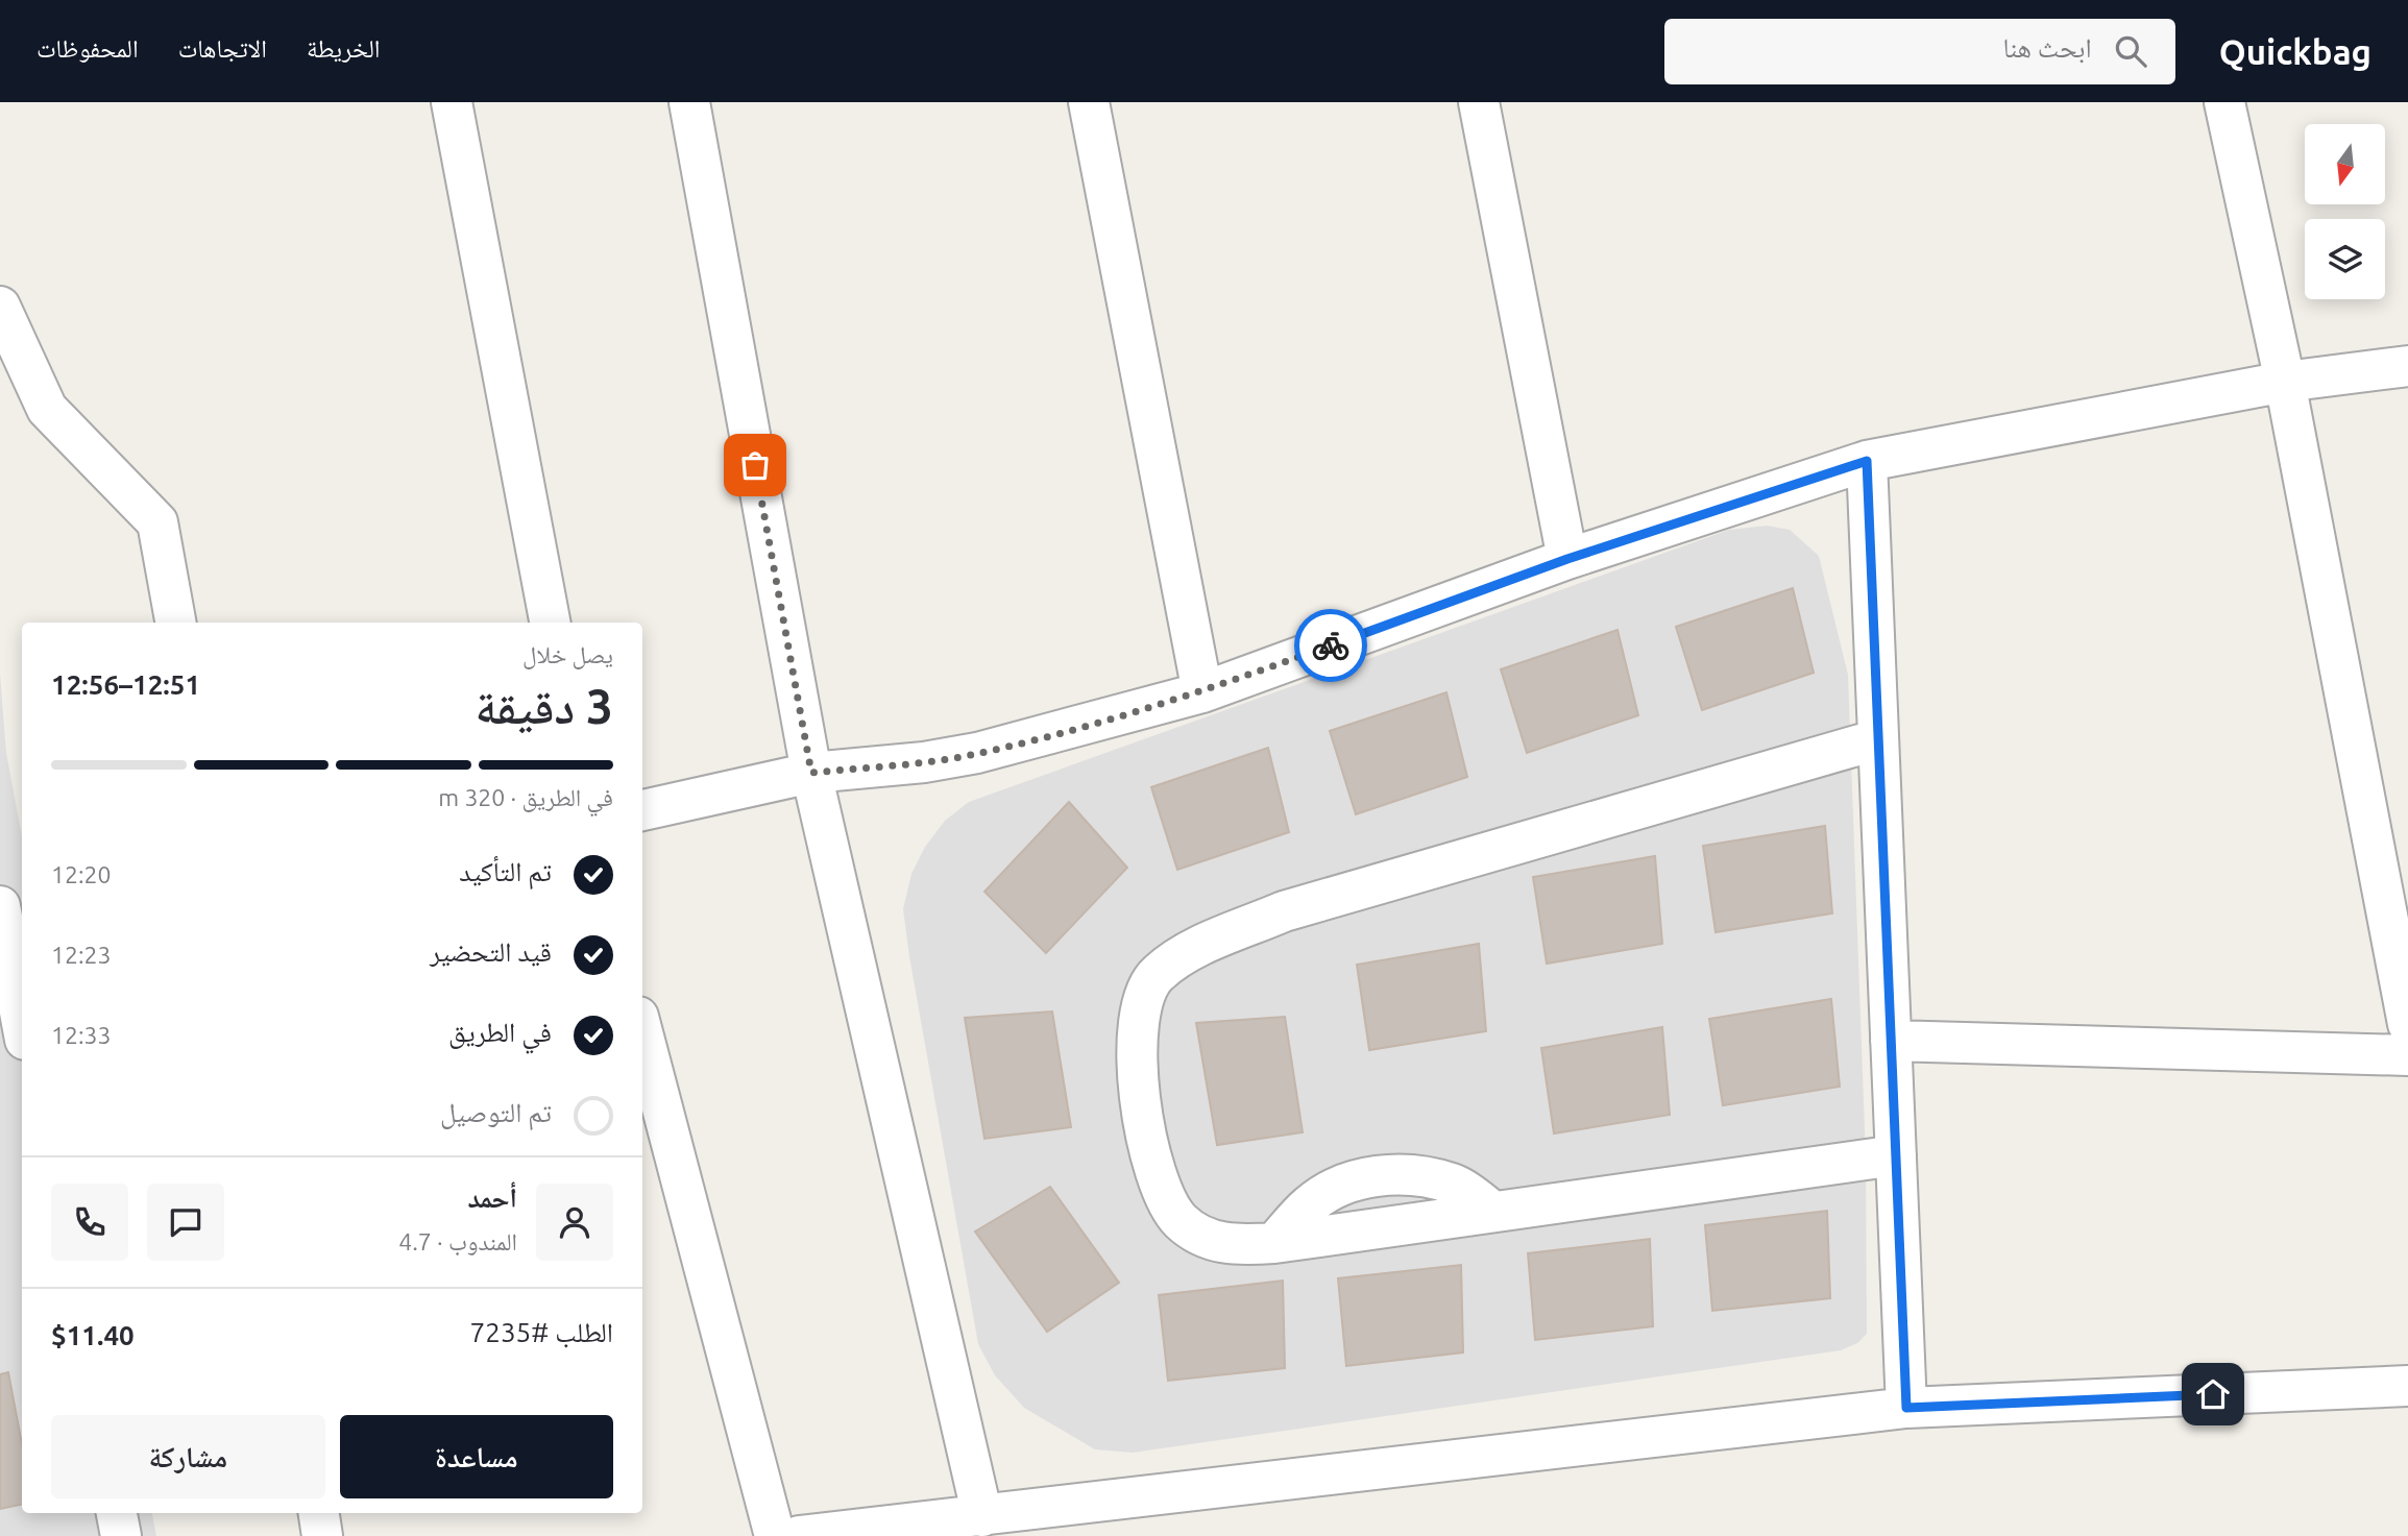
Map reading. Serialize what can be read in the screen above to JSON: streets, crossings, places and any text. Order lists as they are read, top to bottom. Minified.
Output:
{"north":"bottom","page":{"header":"Quickbag","search":"ابحث هنا","nav":["الخريطة","الاتجاهات","المحفوظات"],"heading":["3 دقيقة","يصل خلال","12:51–12:56"],"panel":["أحمد","المندوب · 4.7","الطلب #7235","$11.40"],"bar":"في الطريق · 320 m","list":[["تم التأكيد","12:20"],["قيد التحضير","12:23"],["في الطريق","12:33"],"تم التوصيل"],"buttons":["مساعدة","مشاركة"]}}
